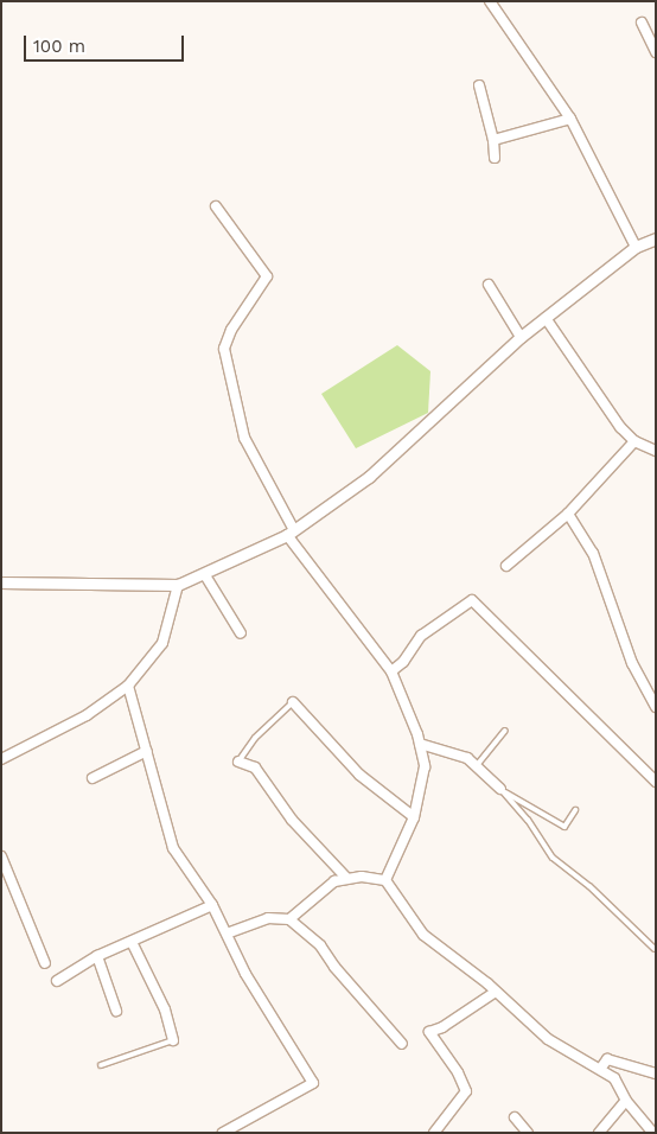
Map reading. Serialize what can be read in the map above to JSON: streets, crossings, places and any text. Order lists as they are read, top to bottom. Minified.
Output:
{"scale_bar":"100 m"}
